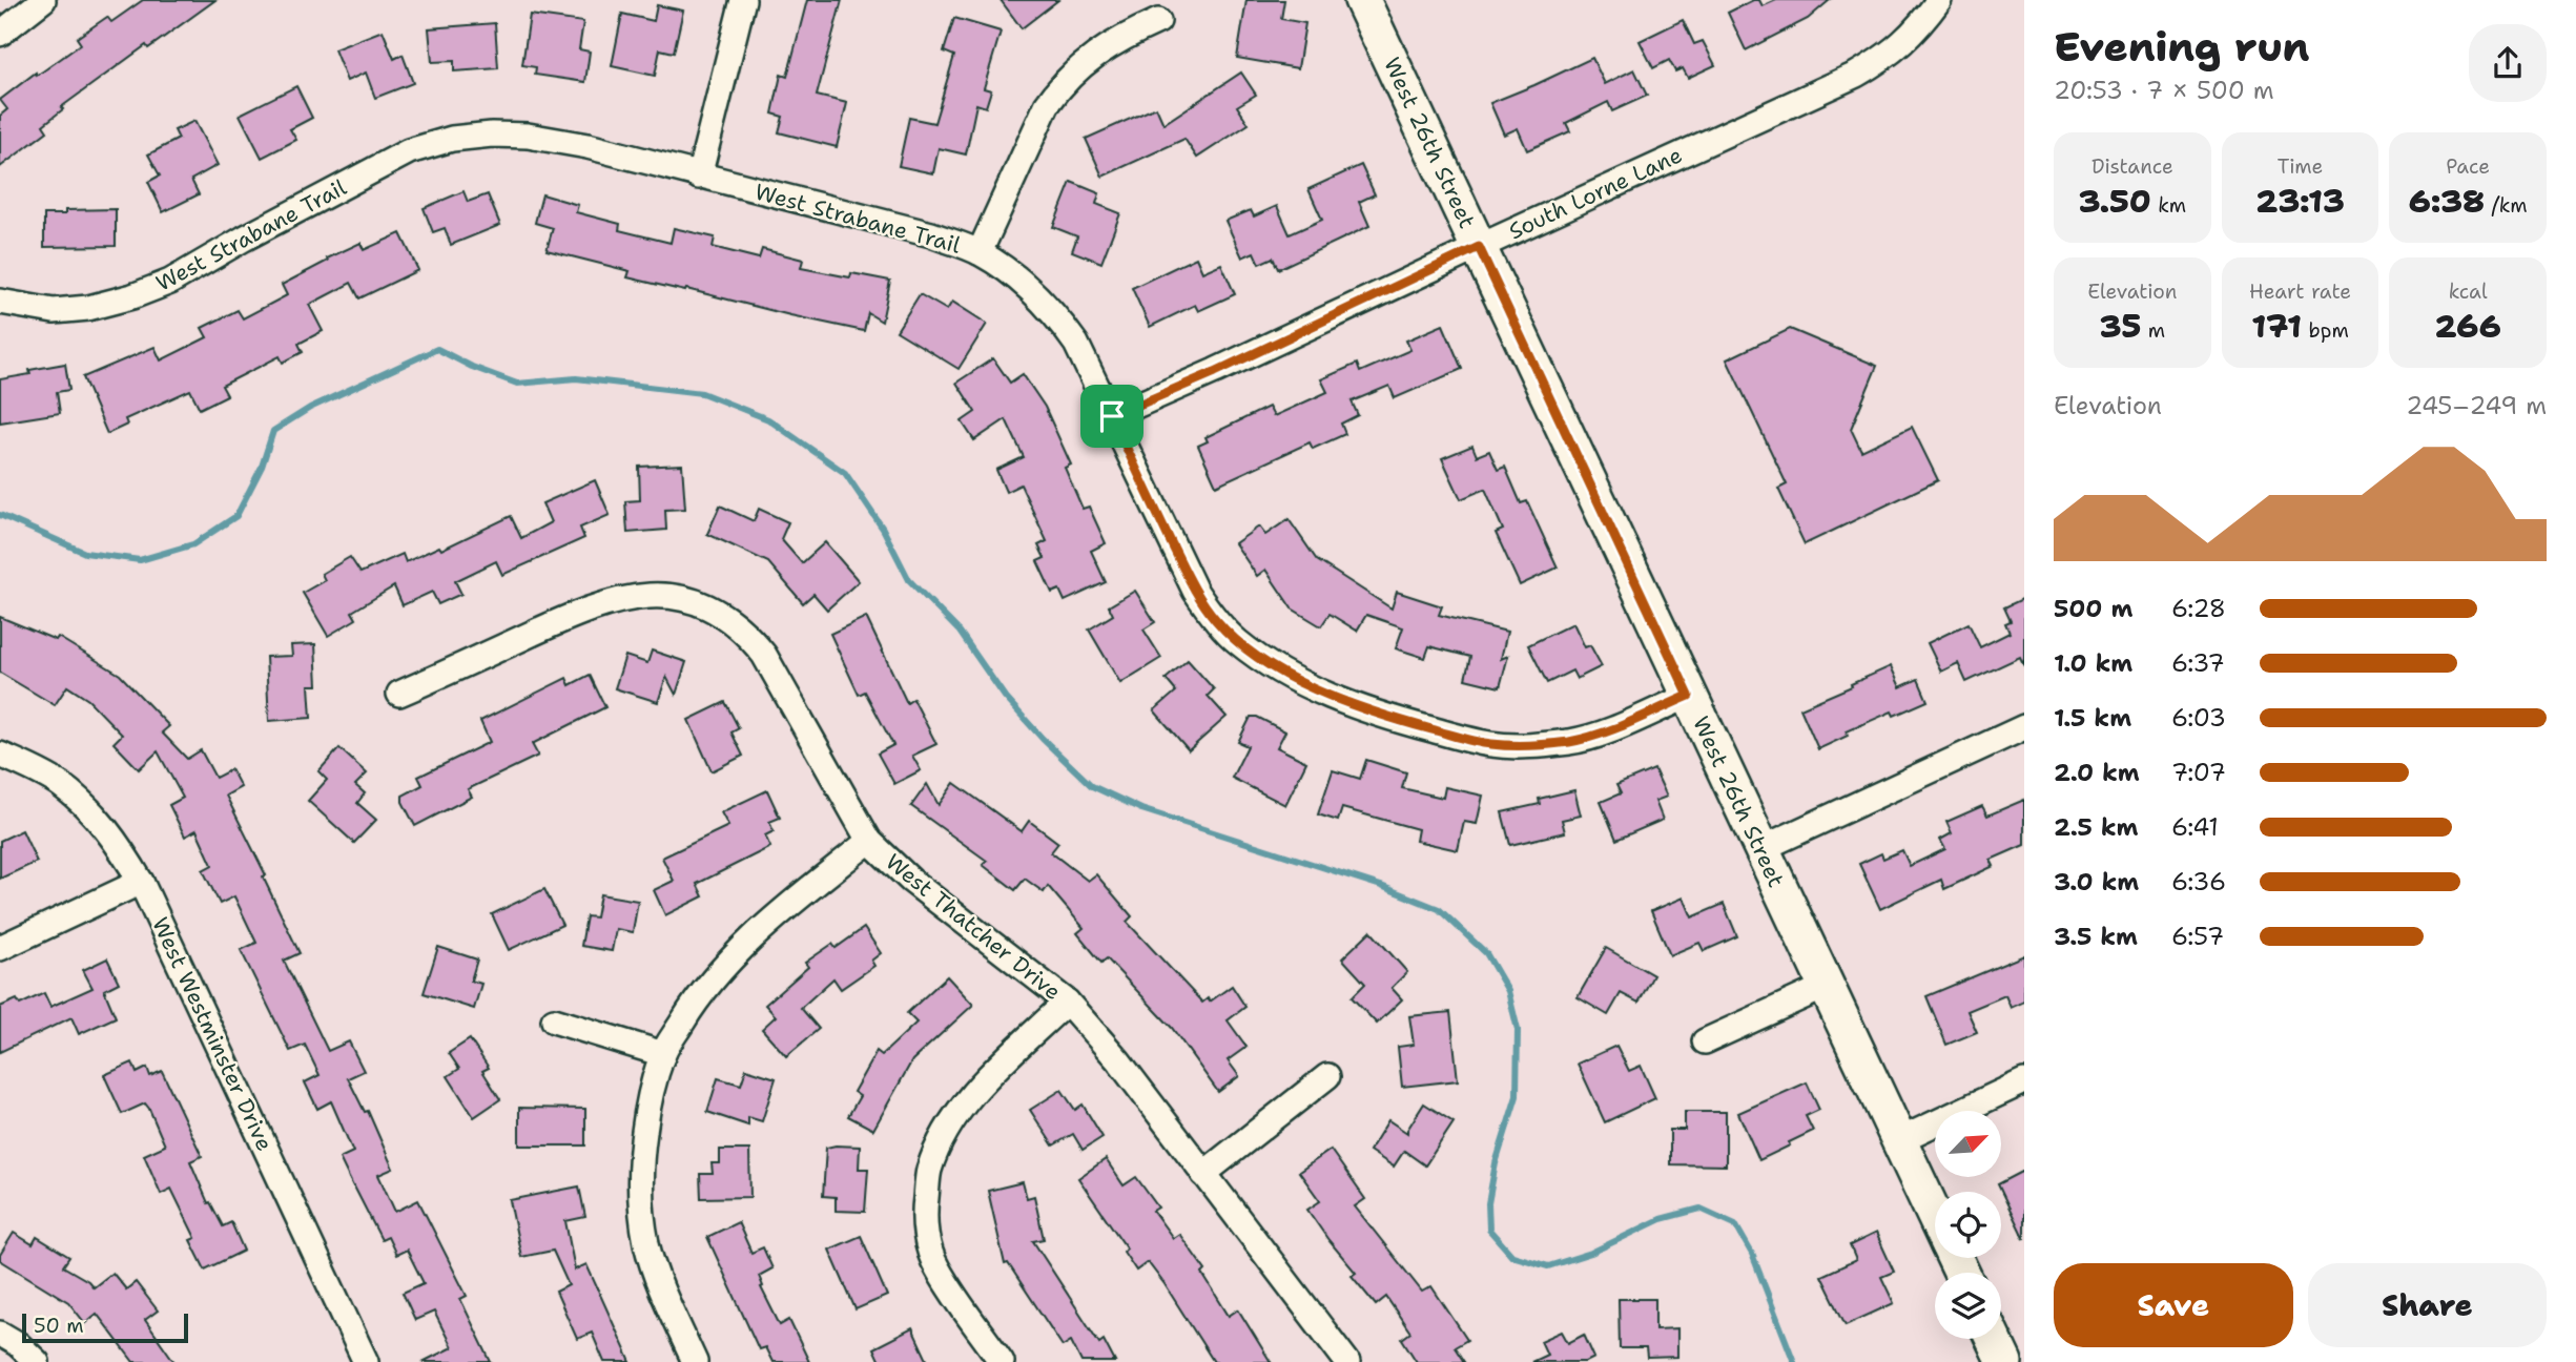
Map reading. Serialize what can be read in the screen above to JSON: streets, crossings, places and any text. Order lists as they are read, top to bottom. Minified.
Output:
{"streets":{"main road":["West 26th Street"],"street":["South Lorne Lane","West Strabane Trail","West Thatcher Drive","West Westminster Drive"]},"crossings":[["West 26th Street","South Lorne Lane"],["West 26th Street","West Strabane Trail"],["South Lorne Lane","West Strabane Trail"]],"scale_bar":"50 m","north":"top right","page":{"heading":["Evening run","20:53 · 7 × 500 m"],"stats":[["Distance","3.50 km"],["Time","23:13"],["Pace","6:38 /km"],["Elevation","35 m"],["Heart rate","171 bpm"],["kcal","266"]],"chart":["Elevation","245–249 m"],"list":[{"name":"500 m","note":"6:28"},{"name":"1.0 km","note":"6:37"},{"name":"1.5 km","note":"6:03"},{"name":"2.0 km","note":"7:07"},{"name":"2.5 km","note":"6:41"},{"name":"3.0 km","note":"6:36"},{"name":"3.5 km","note":"6:57"}],"buttons":["Save","Share"],"scale":"50 m"}}
